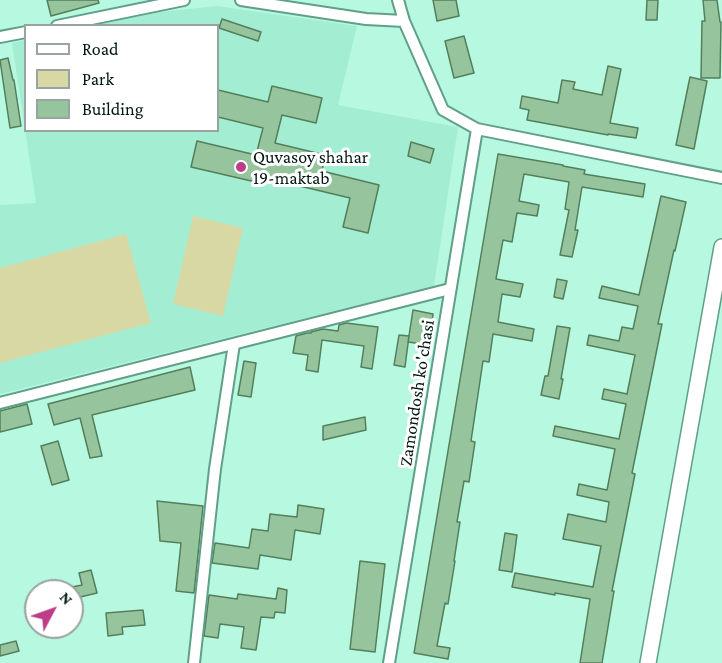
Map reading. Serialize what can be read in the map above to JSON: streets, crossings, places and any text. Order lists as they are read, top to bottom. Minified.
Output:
{"streets":{"street":["Zamondosh ko'chasi"]},"places":["Quvasoy shahar 19-maktab"],"legend":["Road","Park","Building"],"north":"top right"}
